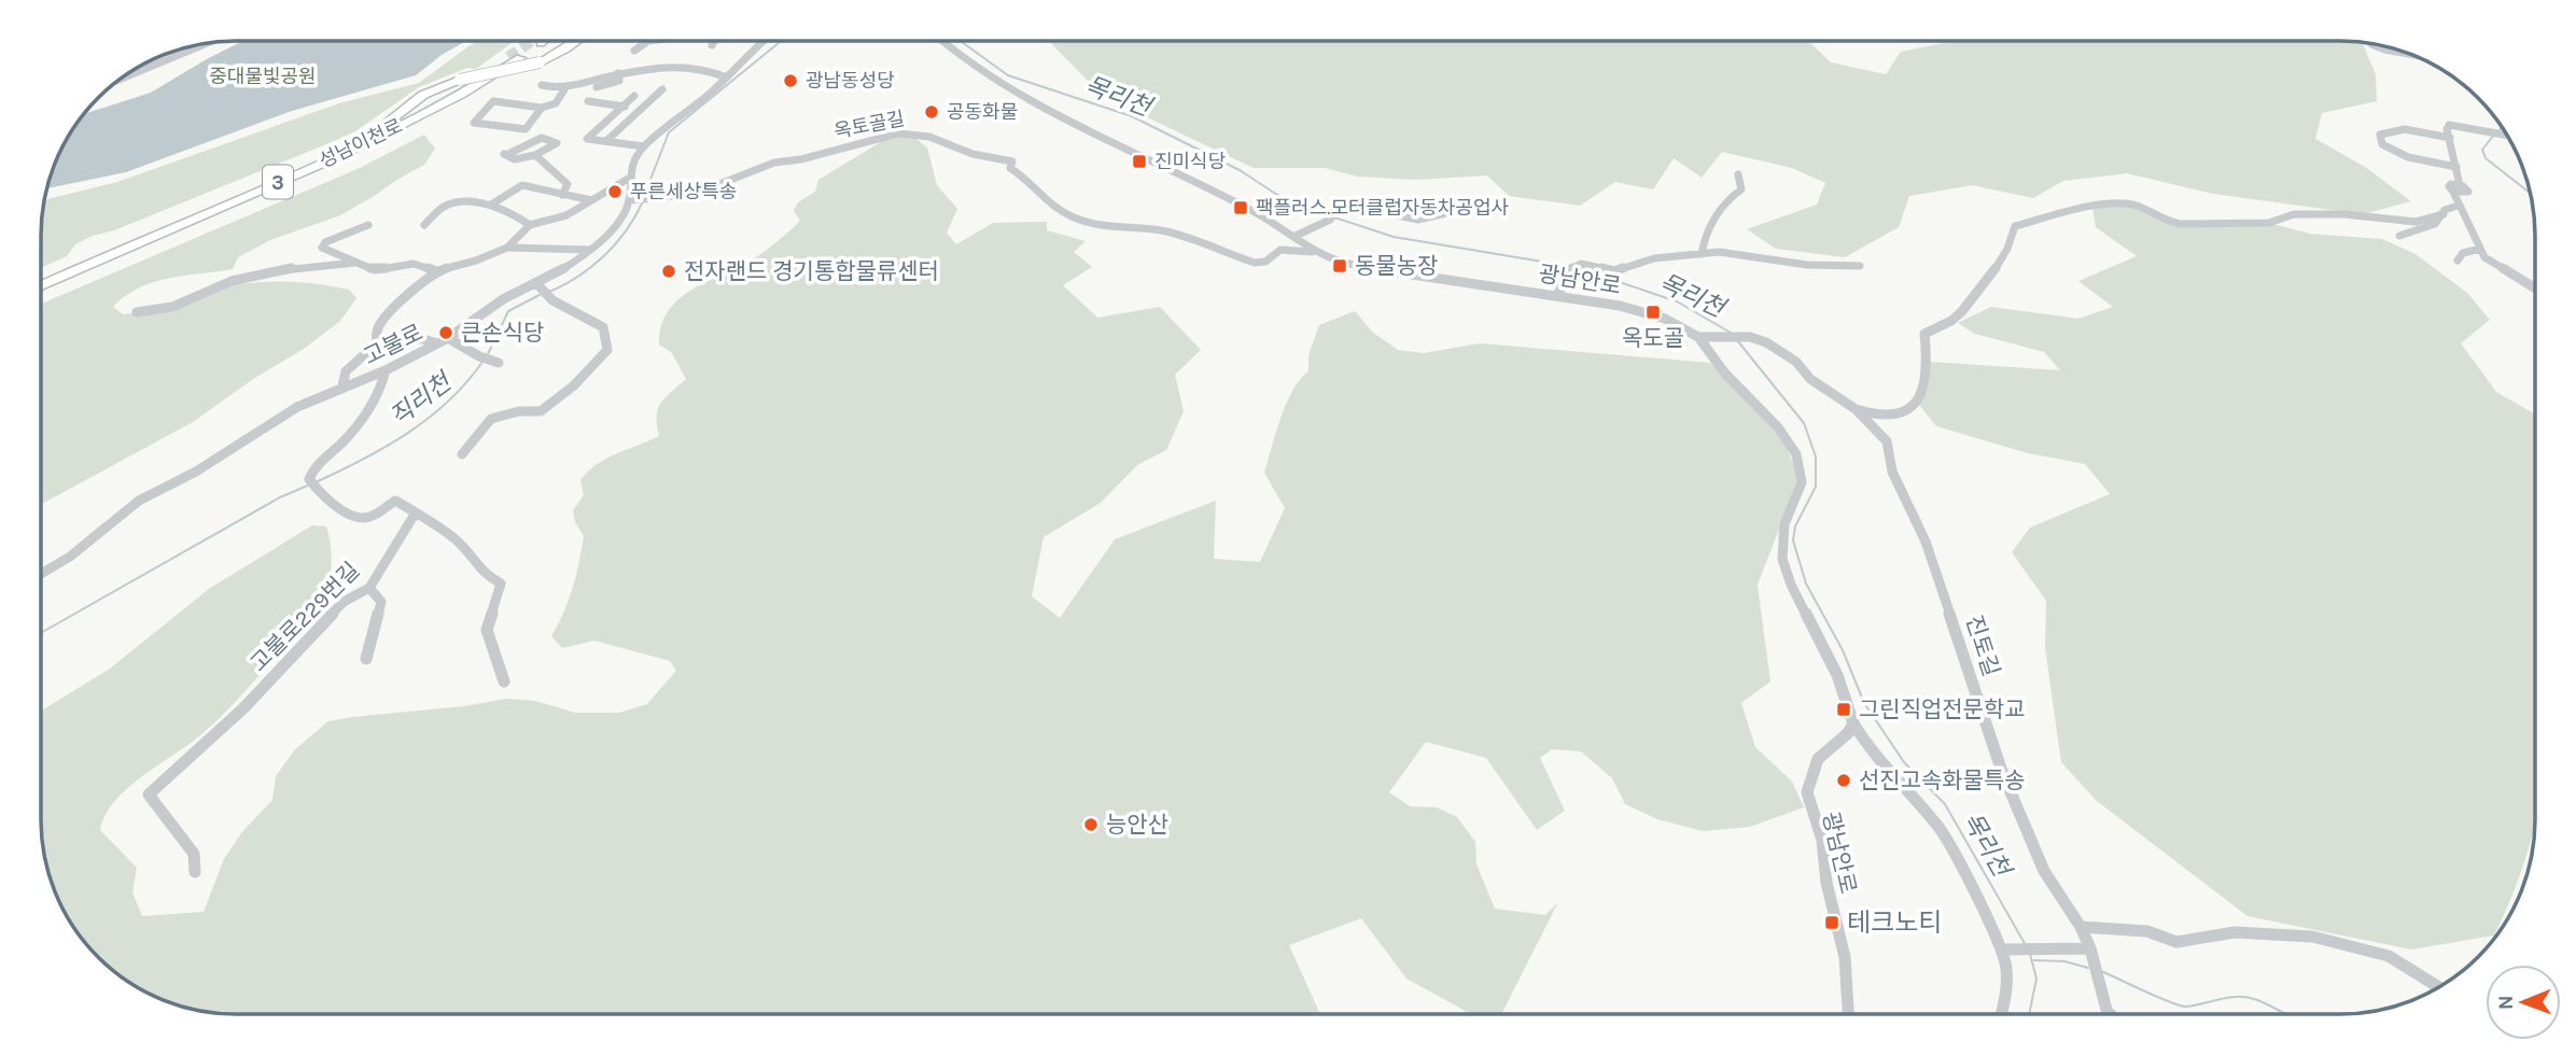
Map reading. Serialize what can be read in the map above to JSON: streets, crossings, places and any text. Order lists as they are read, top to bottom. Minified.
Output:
{"streets":{"highway":["성남이천로","3"],"street":["옥토골길","광남안로","고불로","고불로229번길","진토길"]},"crossings":[["옥토골길","광남안로"],["옥토골길","고불로"],["광남안로","진토길"]],"water":["목리천","직리천"],"parks":["중대물빛공원"],"places":{"other":["광남동성당","공동화물","푸른세상특송","전자랜드 경기통합물류센터","큰손식당","선진고속화물특송","능안산"],"transit":["진미식당","팩플러스.모터클럽자동차공업사","동물농장","옥도골","그린직업전문학교","테크노티"]},"north":"left"}
